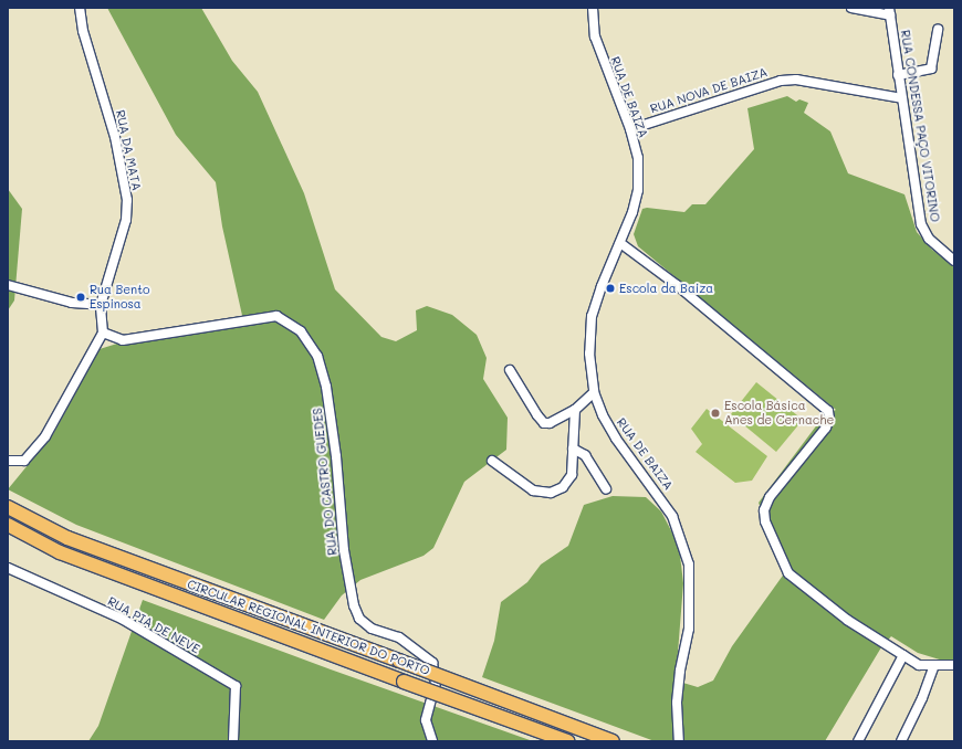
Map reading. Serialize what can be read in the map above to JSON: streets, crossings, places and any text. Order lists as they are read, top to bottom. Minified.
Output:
{"streets":{"highway":["CIRCULAR REGIONAL INTERIOR DO PORTO"],"street":["RUA NOVA DE BAIZA","RUA DE BAIZA","RUA CONDESSA PAÇO VITORINO","RUA DA MATA","RUA DO CASTRO GUEDES","RUA PIA DE NEVE"]},"crossings":[["RUA NOVA DE BAIZA","RUA DE BAIZA"],["RUA NOVA DE BAIZA","RUA CONDESSA PAÇO VITORINO"],["RUA DA MATA","RUA DO CASTRO GUEDES"]],"places":["Escola da Baiza","Rua Bento Espinosa","Escola Básica Anes de Cernache"]}
